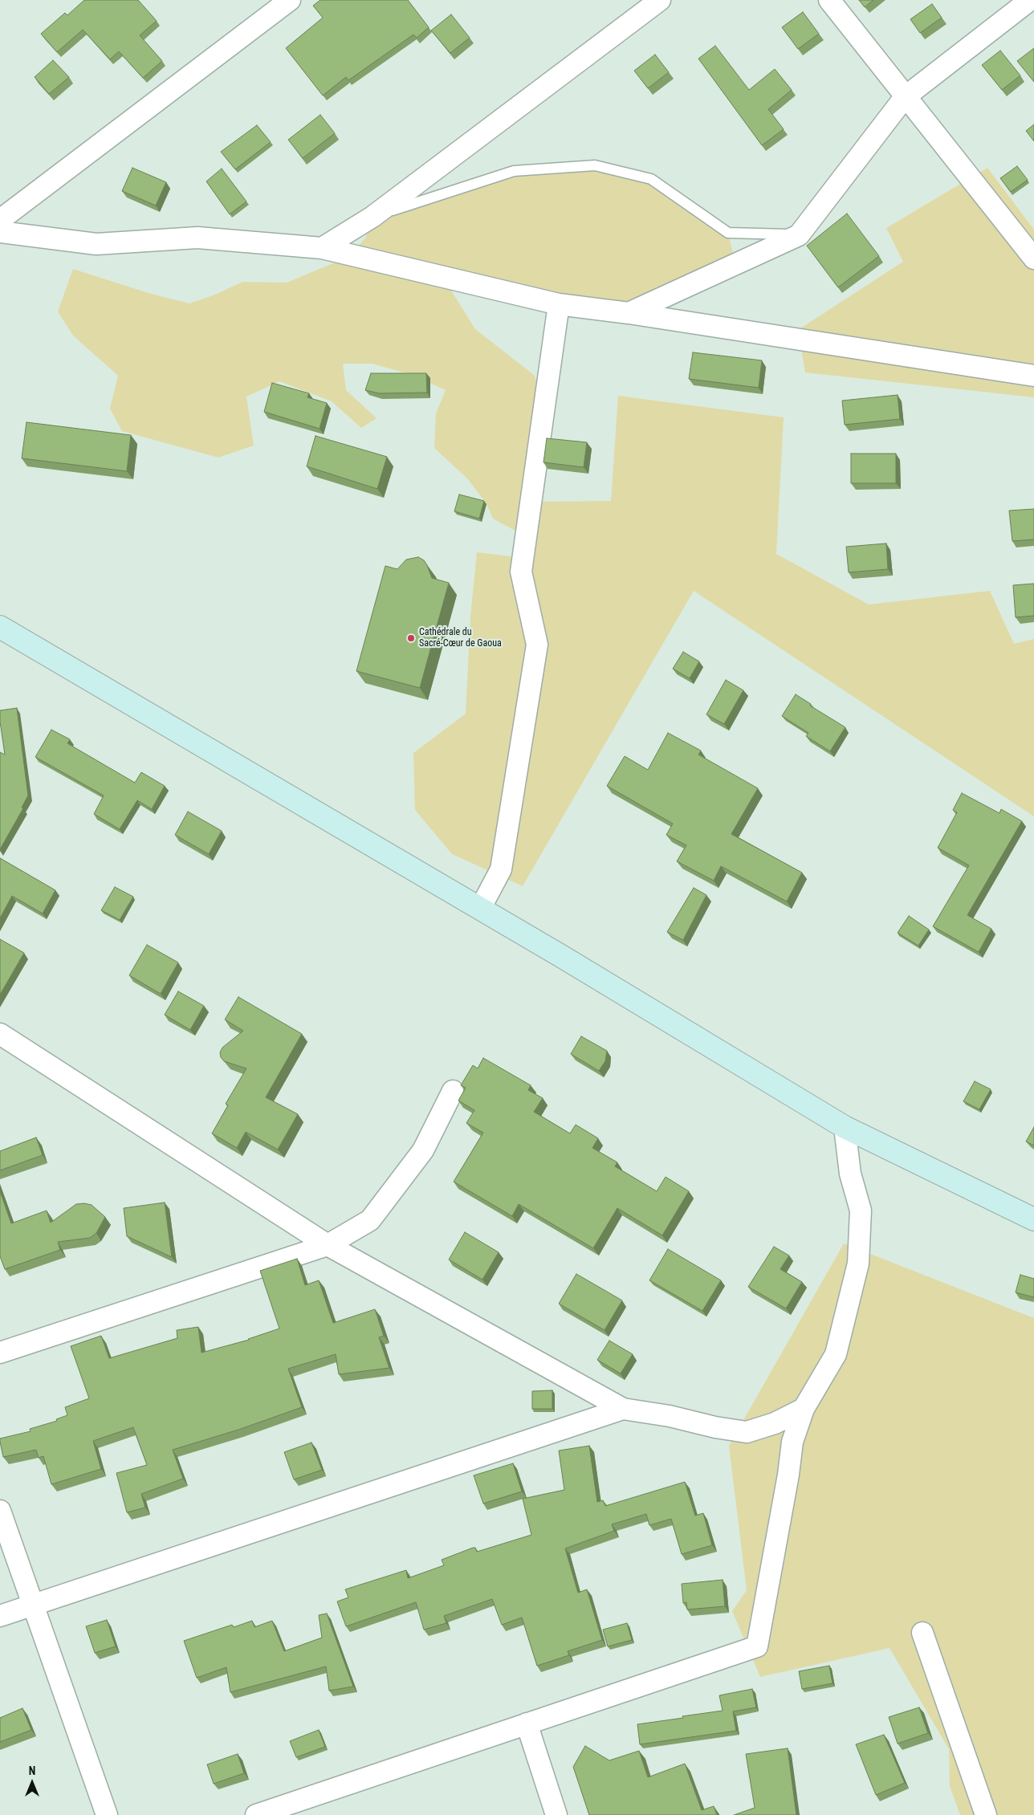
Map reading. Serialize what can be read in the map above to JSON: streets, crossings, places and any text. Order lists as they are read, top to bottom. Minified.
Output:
{"places":["Cathédrale du Sacré-Cœur de Gaoua"],"north":"top"}
